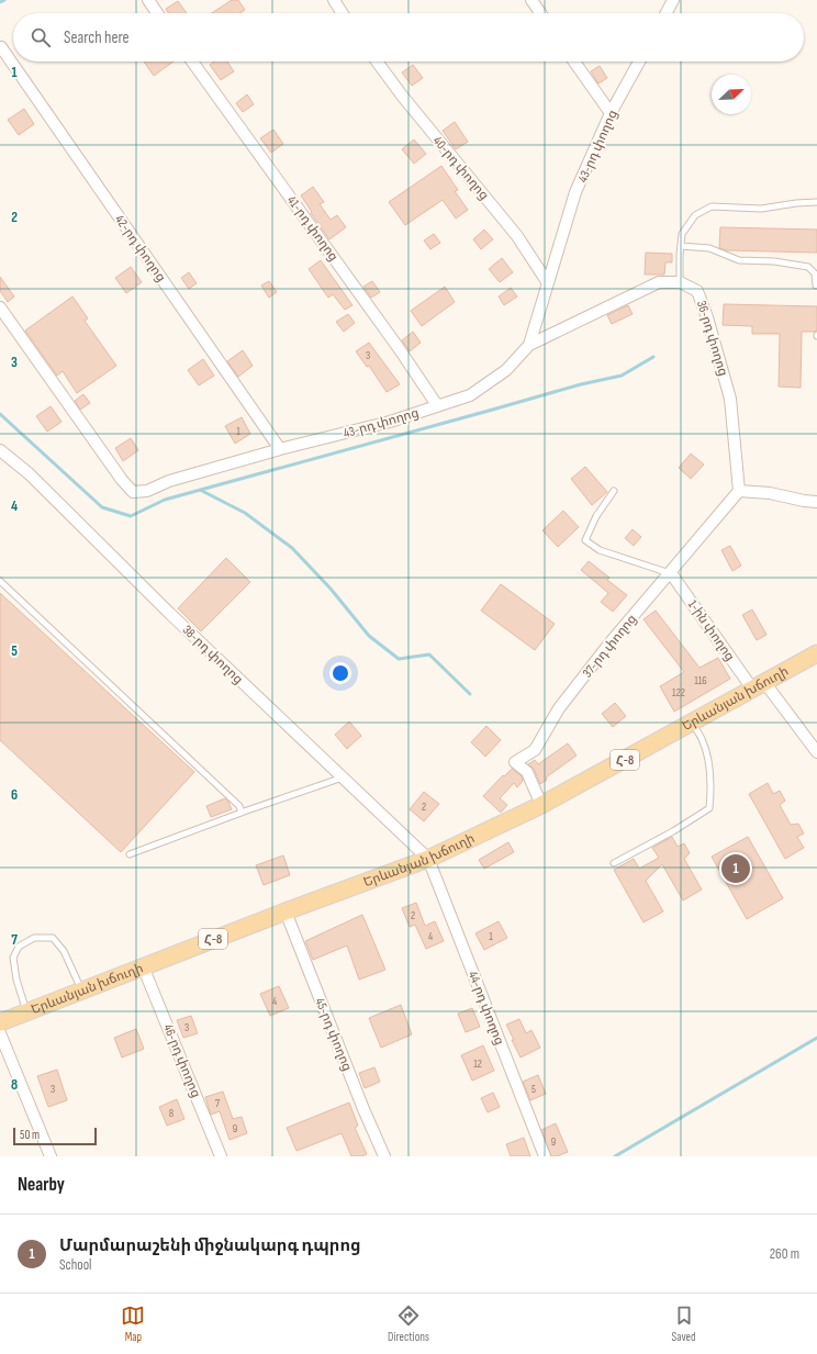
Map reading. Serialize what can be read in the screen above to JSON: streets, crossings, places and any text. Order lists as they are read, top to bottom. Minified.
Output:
{"streets":{"main road":["Երևանյան խճուղի","Հ-8"],"street":["43-րդ փողոց","40-րդ փողոց","41-րդ փողոց","42-րդ փողոց","36-րդ փողոց","1-ին փողոց","37-րդ փողոց","38-րդ փողոց","44-րդ փողոց","45-րդ փողոց","46-րդ փողոց"]},"crossings":[["43-րդ փողոց","40-րդ փողոց"],["43-րդ փողոց","41-րդ փողոց"],["43-րդ փողոց","42-րդ փողոց"],["36-րդ փողոց","37-րդ փողոց"],["1-ին փողոց","37-րդ փողոց"],["1-ին փողոց","Երևանյան խճուղի"],["37-րդ փողոց","Երևանյան խճուղի"],["38-րդ փողոց","Երևանյան խճուղի"],["38-րդ փողոց","44-րդ փողոց"],["Երևանյան խճուղի","44-րդ փողոց"],["Երևանյան խճուղի","45-րդ փողոց"],["Երևանյան խճուղի","46-րդ փողոց"]],"house_numbers":["3","1","116","122","2","2","4","1","4","3","12","3","5","7","8","9","9"],"scale_bar":"50 m","north":"top right","page":{"search":"Search here","pins":"1","scale":"50 m","heading":"Nearby","list":[{"mark":"1","name":"Մարմարաշենի միջնակարգ դպրոց","note":"School","value":"260 m"}],"nav":["Map","Directions","Saved"]},"grid":{"rows":["1","2","3","4","5","6","7","8"]}}
